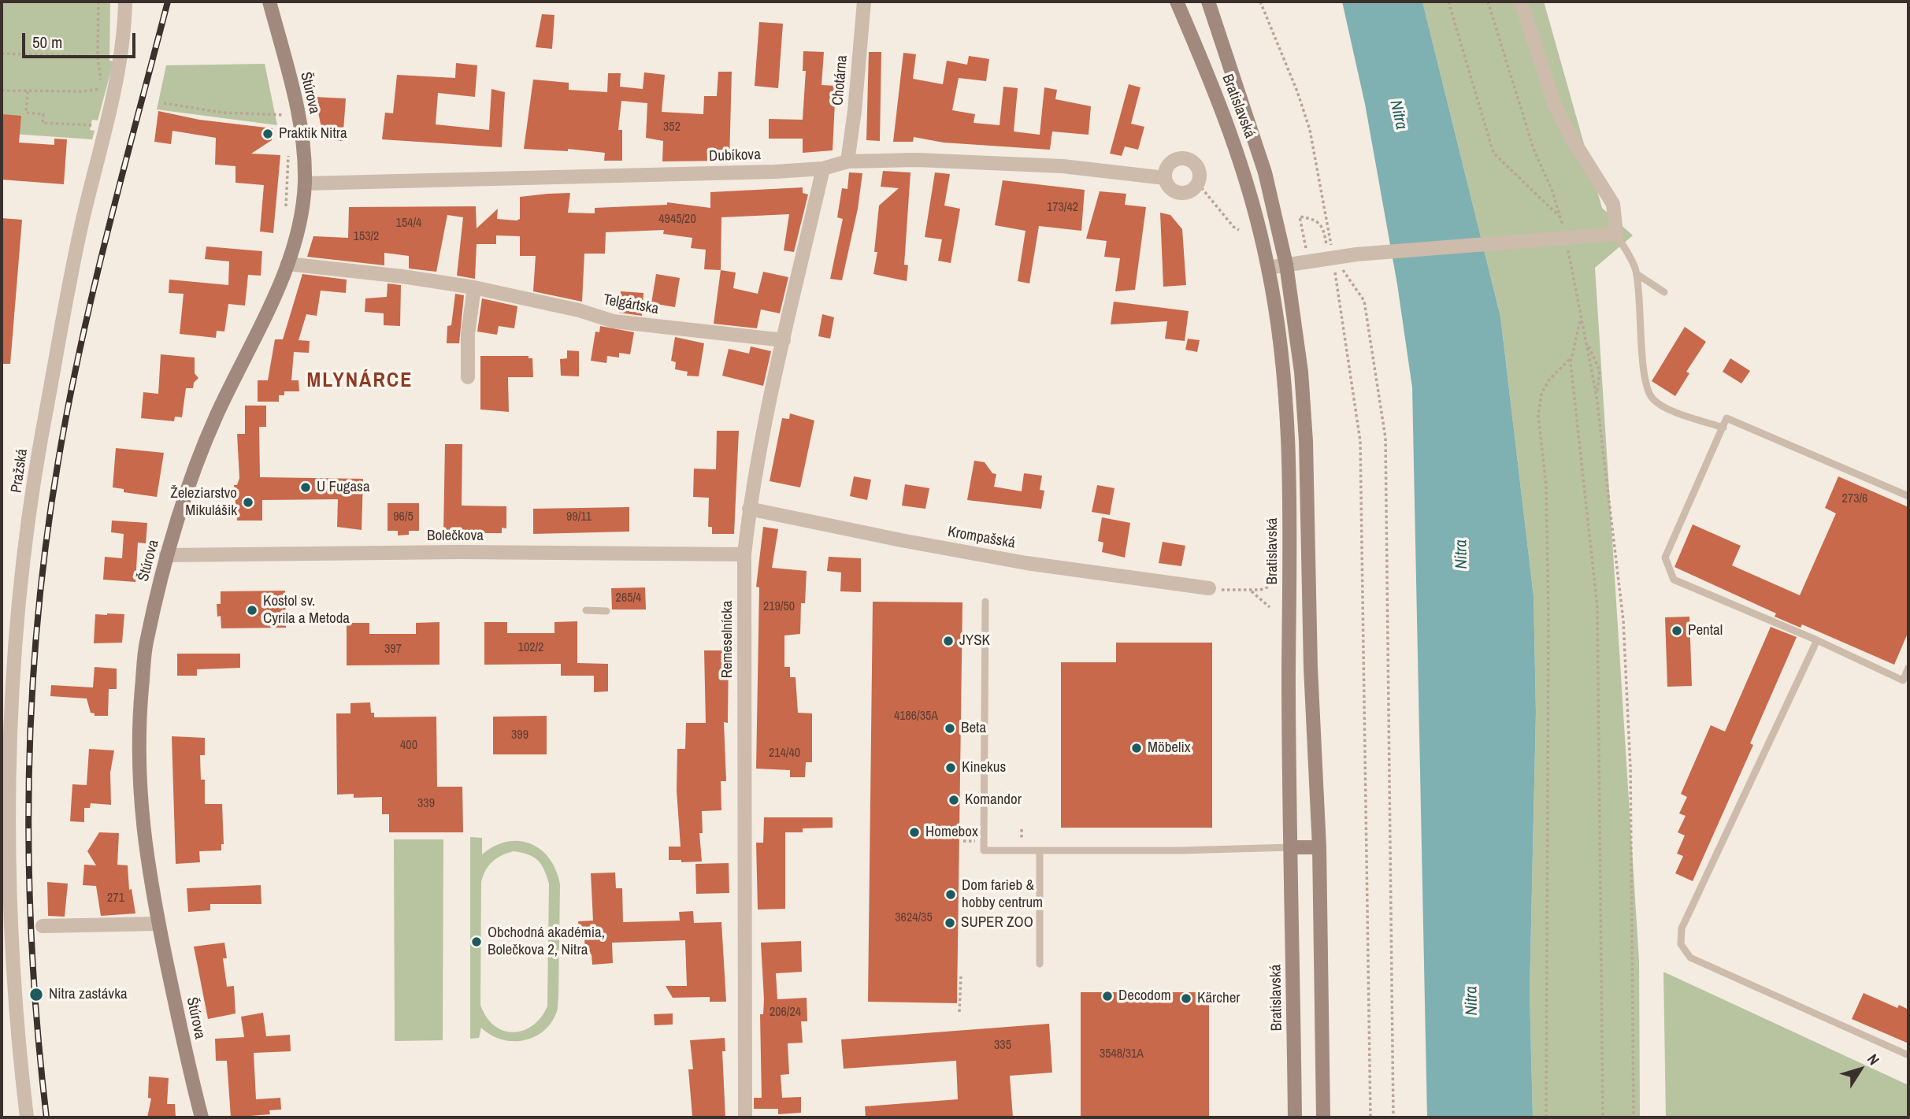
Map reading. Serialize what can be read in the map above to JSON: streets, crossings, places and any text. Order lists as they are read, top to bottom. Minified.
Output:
{"streets":{"main road":["Štúrova","Bratislavská"],"street":["Chotárna","Dubíkova","Telgártska","Pražská","Bolečkova","Krompašská","Remeselnícka"]},"crossings":[["Chotárna","Dubíkova"],["Štúrova","Dubíkova"],["Štúrova","Telgártska"],["Štúrova","Bolečkova"],["Dubíkova","Remeselnícka"],["Telgártska","Remeselnícka"],["Bolečkova","Remeselnícka"],["Krompašská","Remeselnícka"]],"districts":["MLYNÁRCE"],"water":["Nitra"],"places":["Praktik Nitra","U Fugasa","Železiarstvo Mikulášik","Kostol sv. Cyrila a Metoda","Pental","JYSK","Beta","Möbelix","Kinekus","Komandor","Homebox","Dom farieb & hobby centrum","SUPER ZOO","Obchodná akadémia, Bolečkova 2, Nitra","Nitra zastávka","Decodom","Kärcher"],"house_numbers":["352","173/42","4945/20","154/4","153/2","273/6","96/5","99/11","265/4","219/50","102/2","397","4186/35A","399","400","214/40","339","271","3624/35","206/24","335","3548/31A"],"scale_bar":"50 m","north":"top right"}
